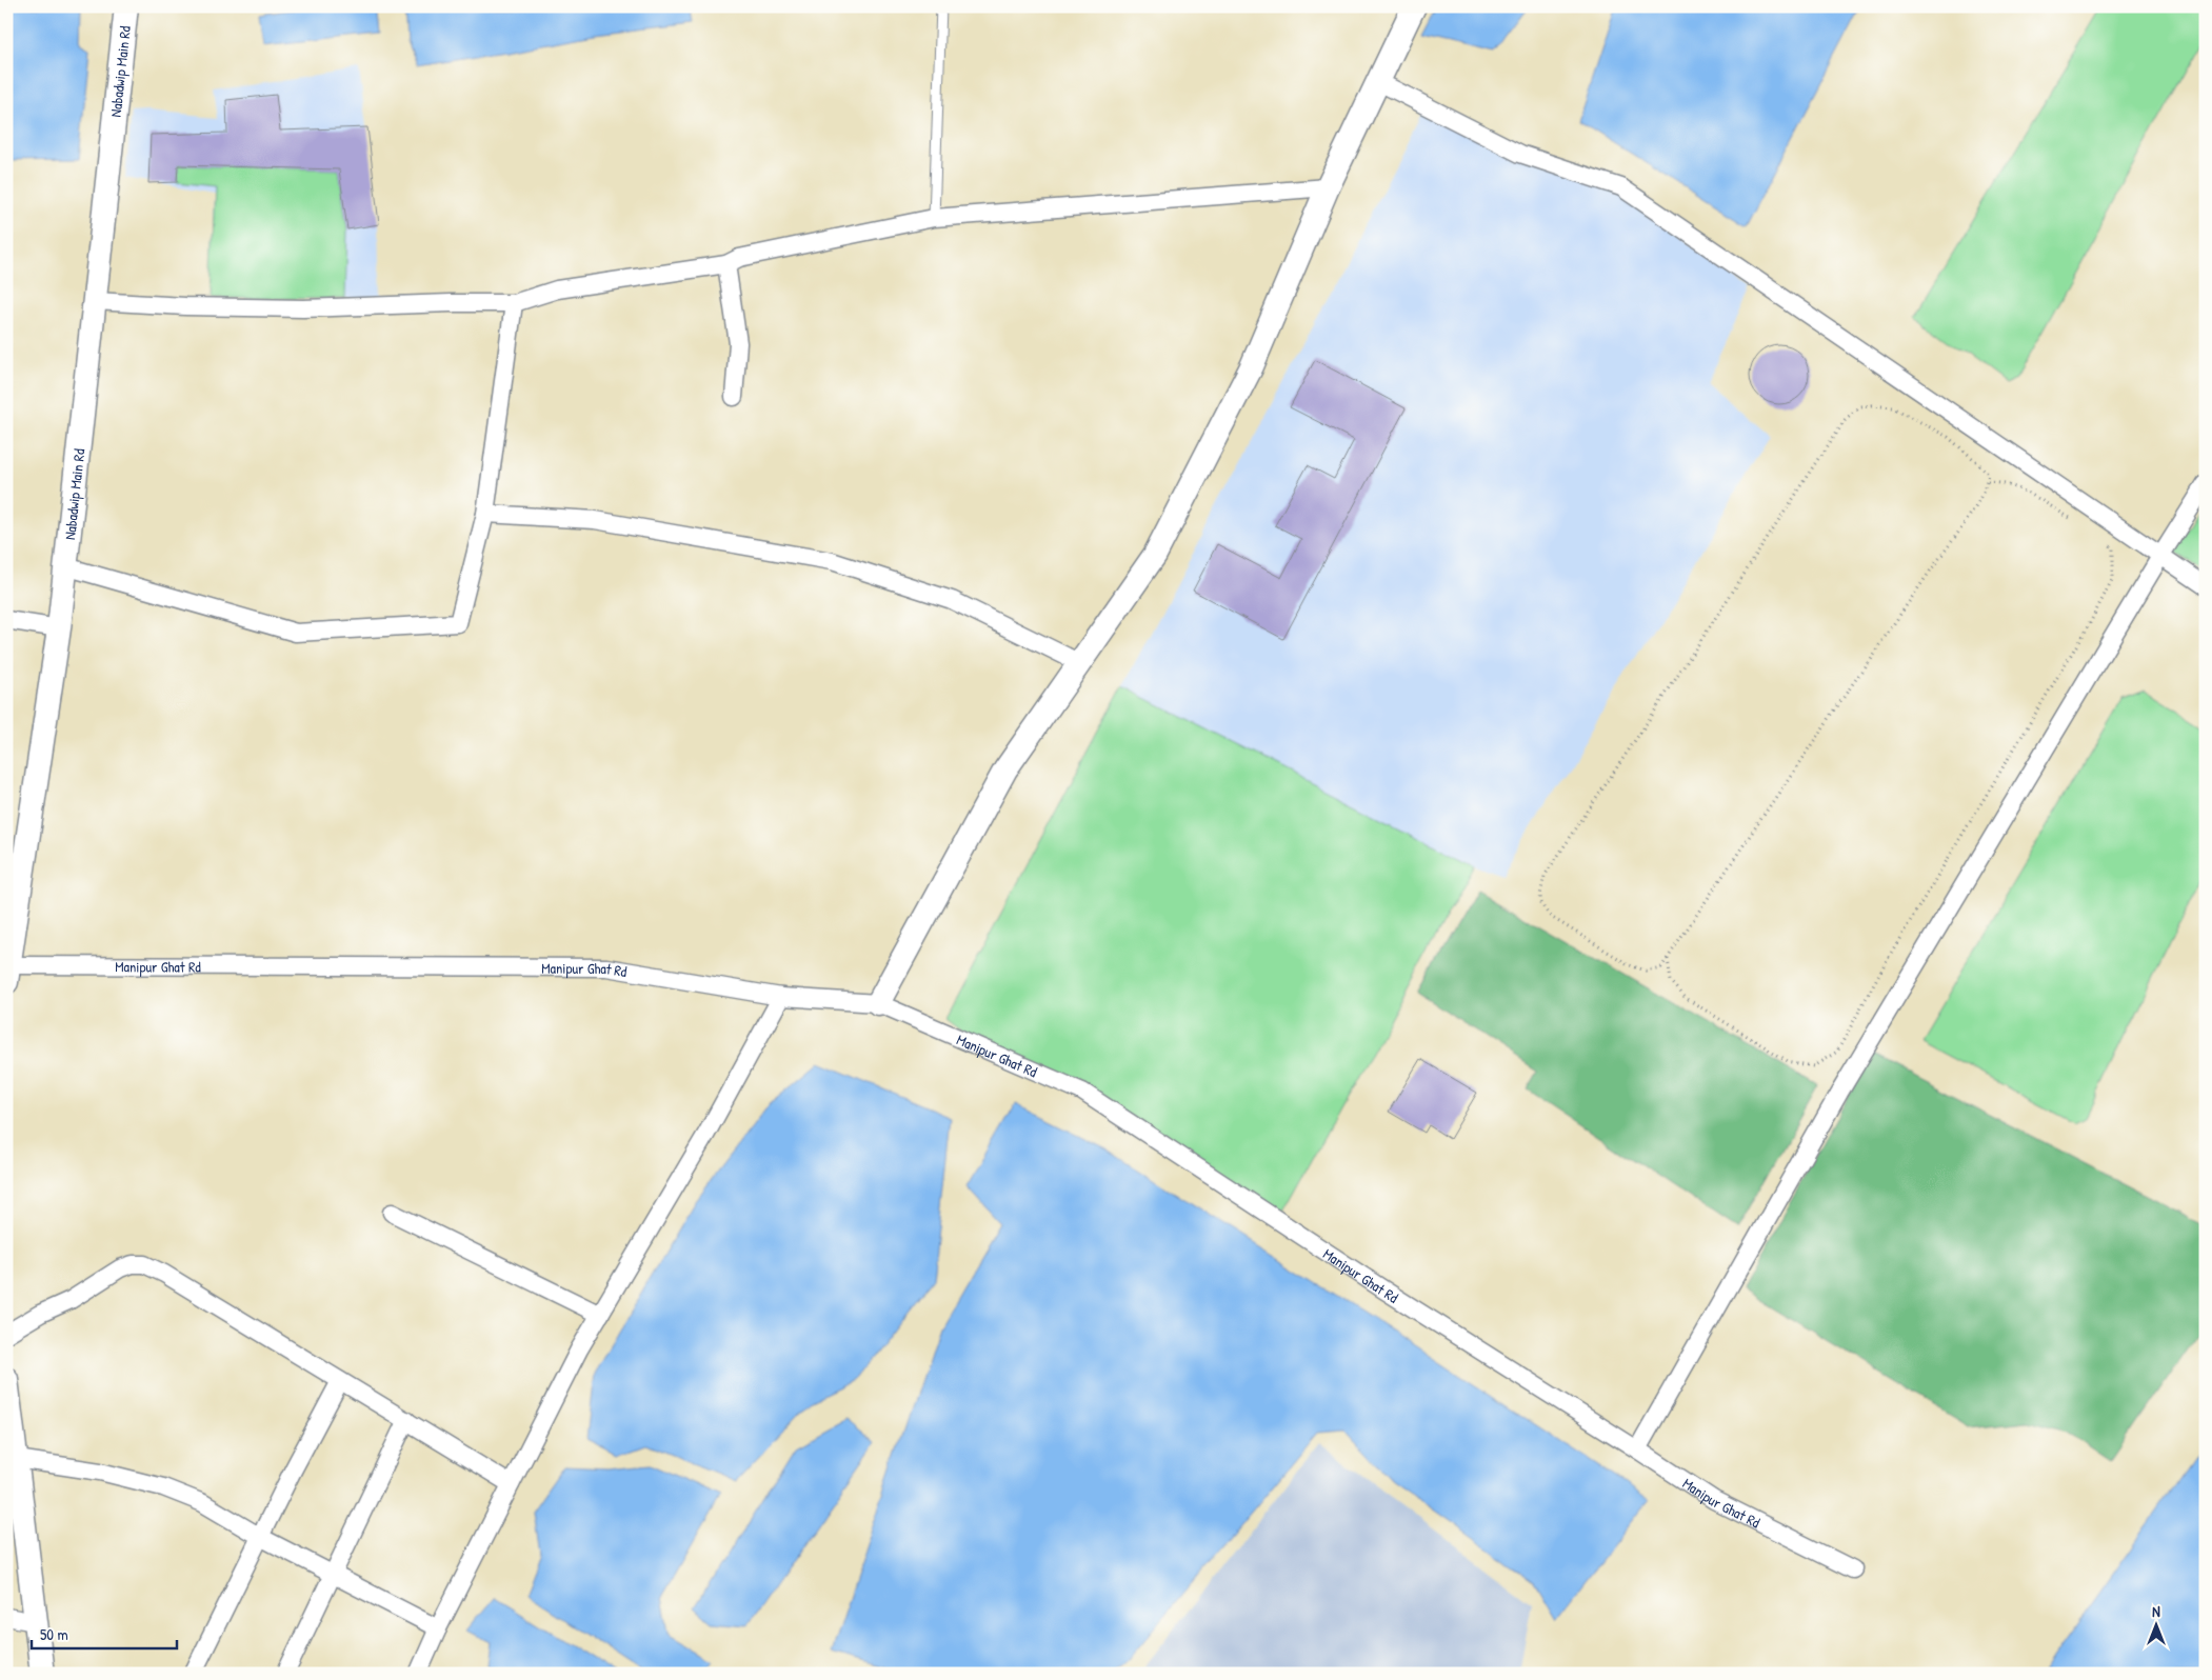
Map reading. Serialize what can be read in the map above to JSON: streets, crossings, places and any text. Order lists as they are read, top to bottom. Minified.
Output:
{"streets":{"street":["Nabadwip Main Rd","Manipur Ghat Rd"]},"crossings":[["Nabadwip Main Rd","Manipur Ghat Rd"]],"scale_bar":"50 m","north":"top"}
